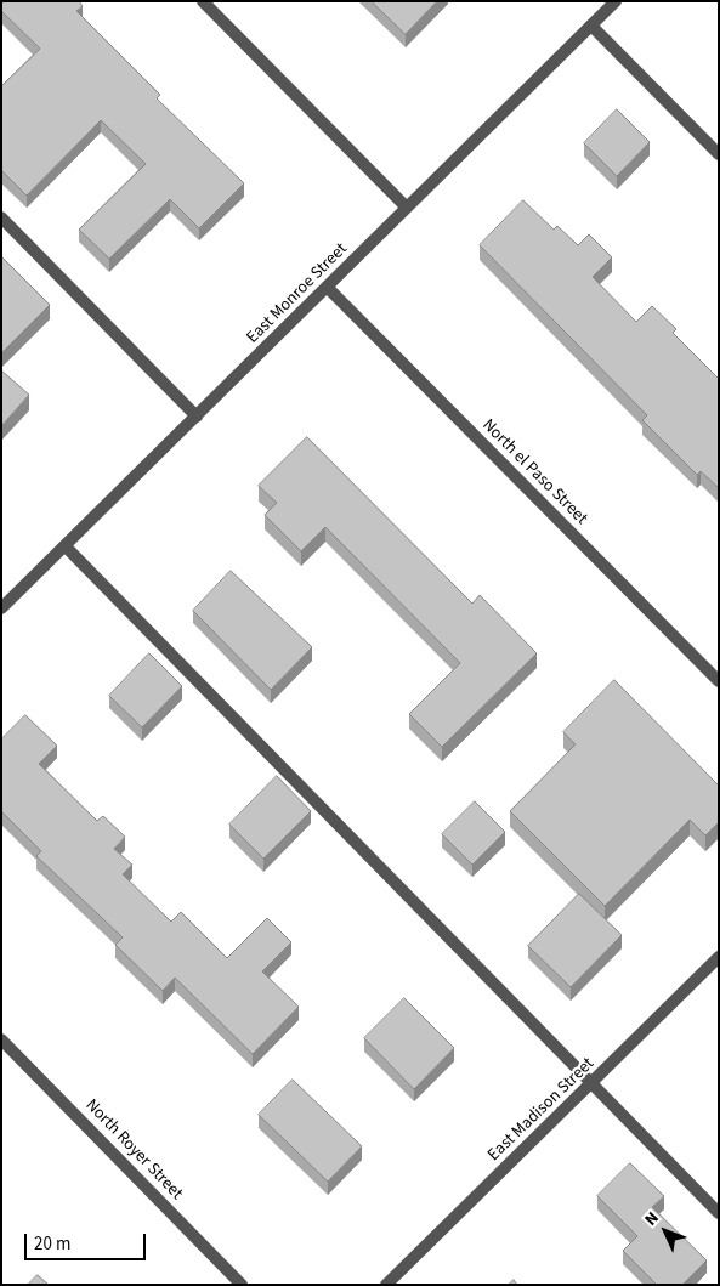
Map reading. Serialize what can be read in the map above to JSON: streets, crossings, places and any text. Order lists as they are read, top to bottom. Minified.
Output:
{"streets":{"street":["East Monroe Street","North el Paso Street","East Madison Street","North Royer Street"]},"crossings":[["East Monroe Street","North el Paso Street"]],"scale_bar":"20 m","north":"top left"}
